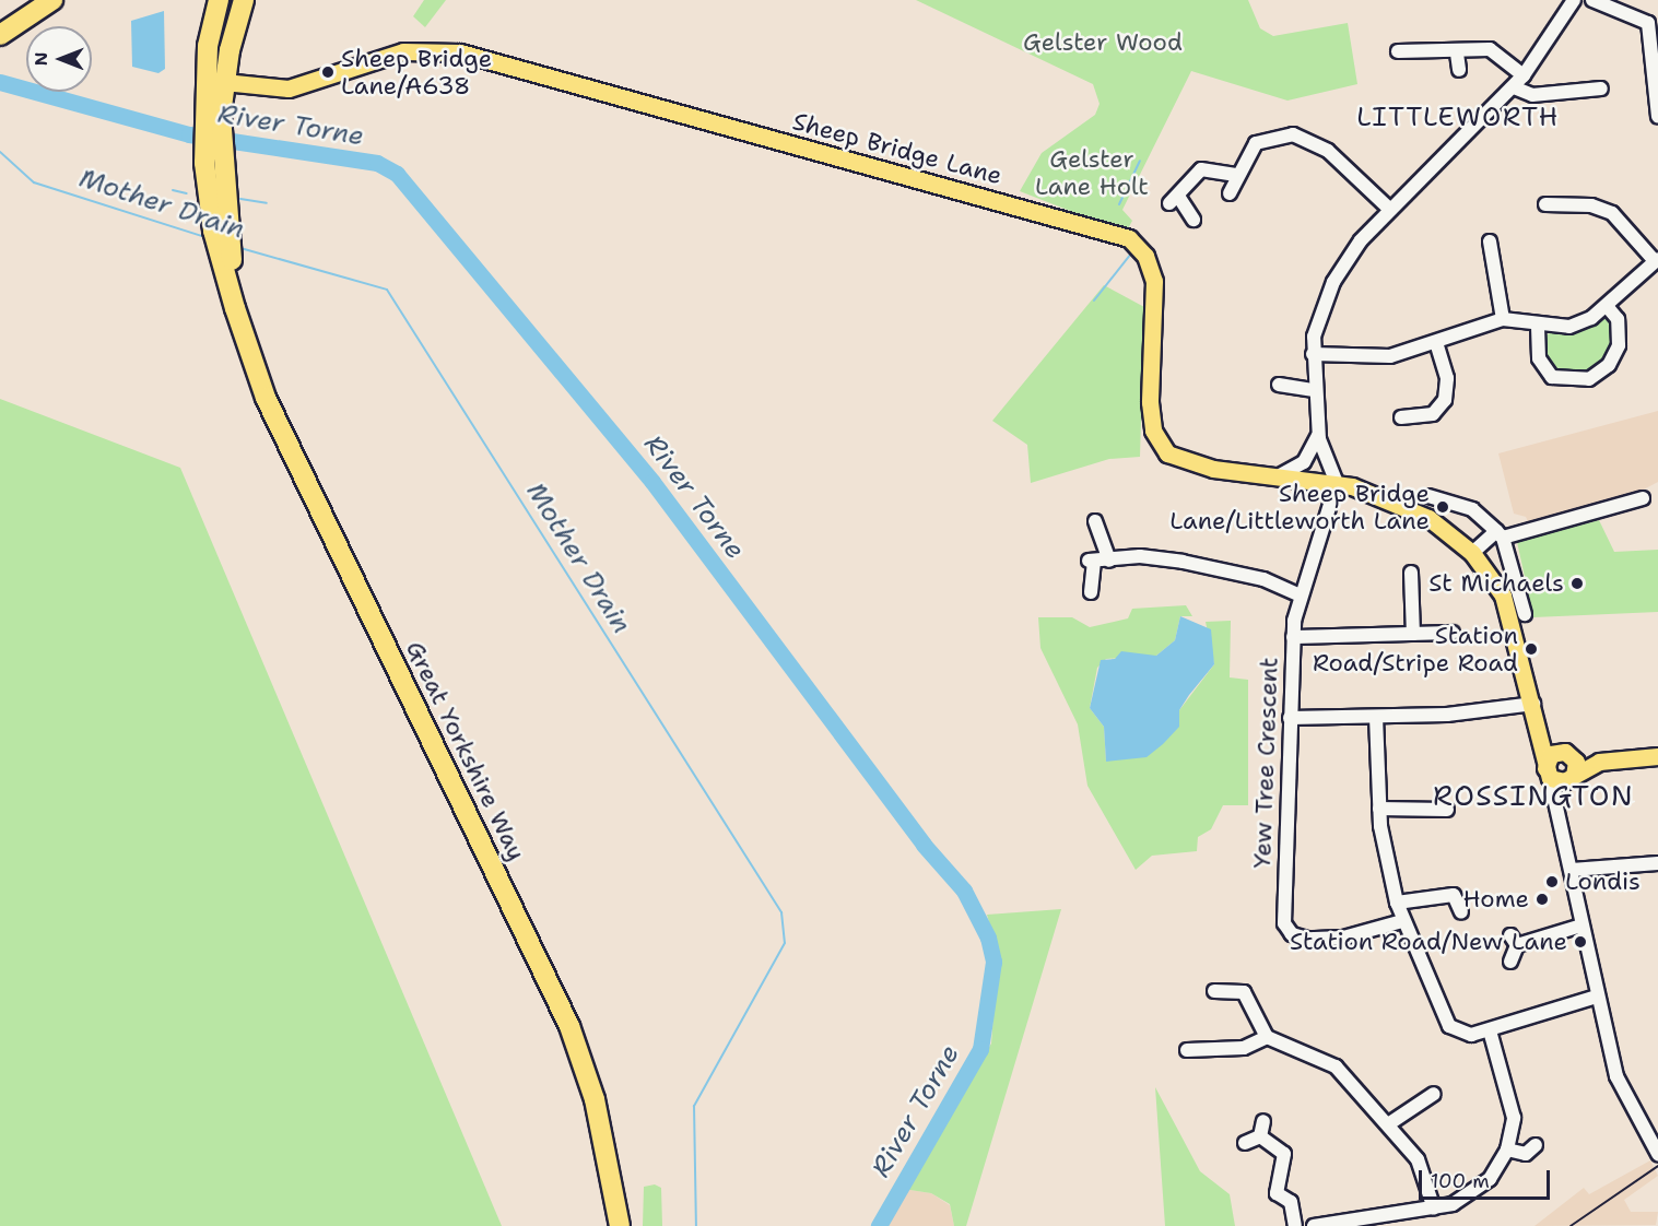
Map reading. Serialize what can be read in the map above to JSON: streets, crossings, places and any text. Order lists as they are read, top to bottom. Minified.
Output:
{"streets":{"highway":["Great Yorkshire Way"],"main road":["Sheep Bridge Lane"],"street":["Yew Tree Crescent"]},"crossings":[["Sheep Bridge Lane","Great Yorkshire Way"],["Sheep Bridge Lane","Yew Tree Crescent"]],"districts":["LITTLEWORTH","ROSSINGTON"],"water":["River Torne","Mother Drain"],"parks":["Gelster Wood","Gelster Lane Holt"],"places":["Sheep Bridge Lane/A638","Sheep Bridge Lane/Littleworth Lane","St Michaels","Station Road/Stripe Road","Londis","Home","Station Road/New Lane"],"scale_bar":"100 m","north":"left"}
